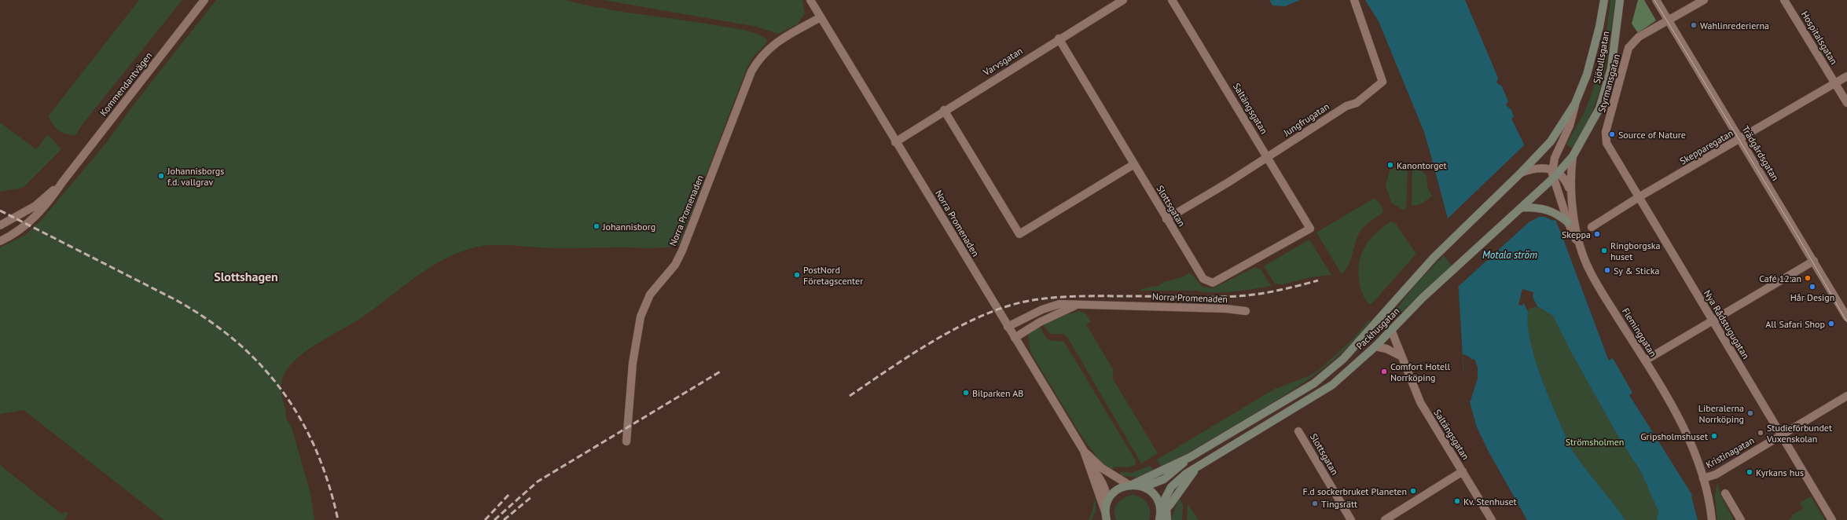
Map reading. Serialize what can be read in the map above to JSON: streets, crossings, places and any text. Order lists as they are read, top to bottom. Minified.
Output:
{"streets":{"main road":["Sjötullsgatan","Packhusgatan"],"street":["Hospitalsgatan","Varvsgatan","Styrmansgatan","Kommendantvägen","Saltängsgatan","Jungfrugatan","Skepparegatan","Trädgårdsgatan","Slottsgatan","Norra Promenaden","Nya Rådstugugatan","Fleminggatan","Kristinagatan"]},"crossings":[["Hospitalsgatan","Skepparegatan"],["Sjötullsgatan","Packhusgatan"],["Sjötullsgatan","Fleminggatan"],["Varvsgatan","Slottsgatan"],["Varvsgatan","Norra Promenaden"],["Styrmansgatan","Trädgårdsgatan"],["Styrmansgatan","Nya Rådstugugatan"],["Saltängsgatan","Jungfrugatan"],["Saltängsgatan","Slottsgatan"],["Saltängsgatan","Packhusgatan"],["Jungfrugatan","Slottsgatan"],["Skepparegatan","Trädgårdsgatan"],["Skepparegatan","Nya Rådstugugatan"],["Norra Promenaden","Packhusgatan"],["Nya Rådstugugatan","Kristinagatan"],["Packhusgatan","Fleminggatan"],["Fleminggatan","Kristinagatan"]],"districts":["Slottshagen"],"water":["Motala ström"],"parks":["Strömsholmen"],"places":["Wahlinrederierna","Source of Nature","Kanontorget","Johannisborgs f.d. vallgrav","Johannisborg","Skeppa","Ringborgska huset","Sy & Sticka","PostNord Företagscenter","Café 12:an","Hår Design","All Safari Shop","Comfort Hotell Norrköping","Bilparken AB","Liberalerna Norrköping","Studieförbundet Vuxenskolan","Gripsholmshuset","Kyrkans hus","F.d sockerbruket Planeten","Kv. Stenhuset","Tingsrätt"]}
